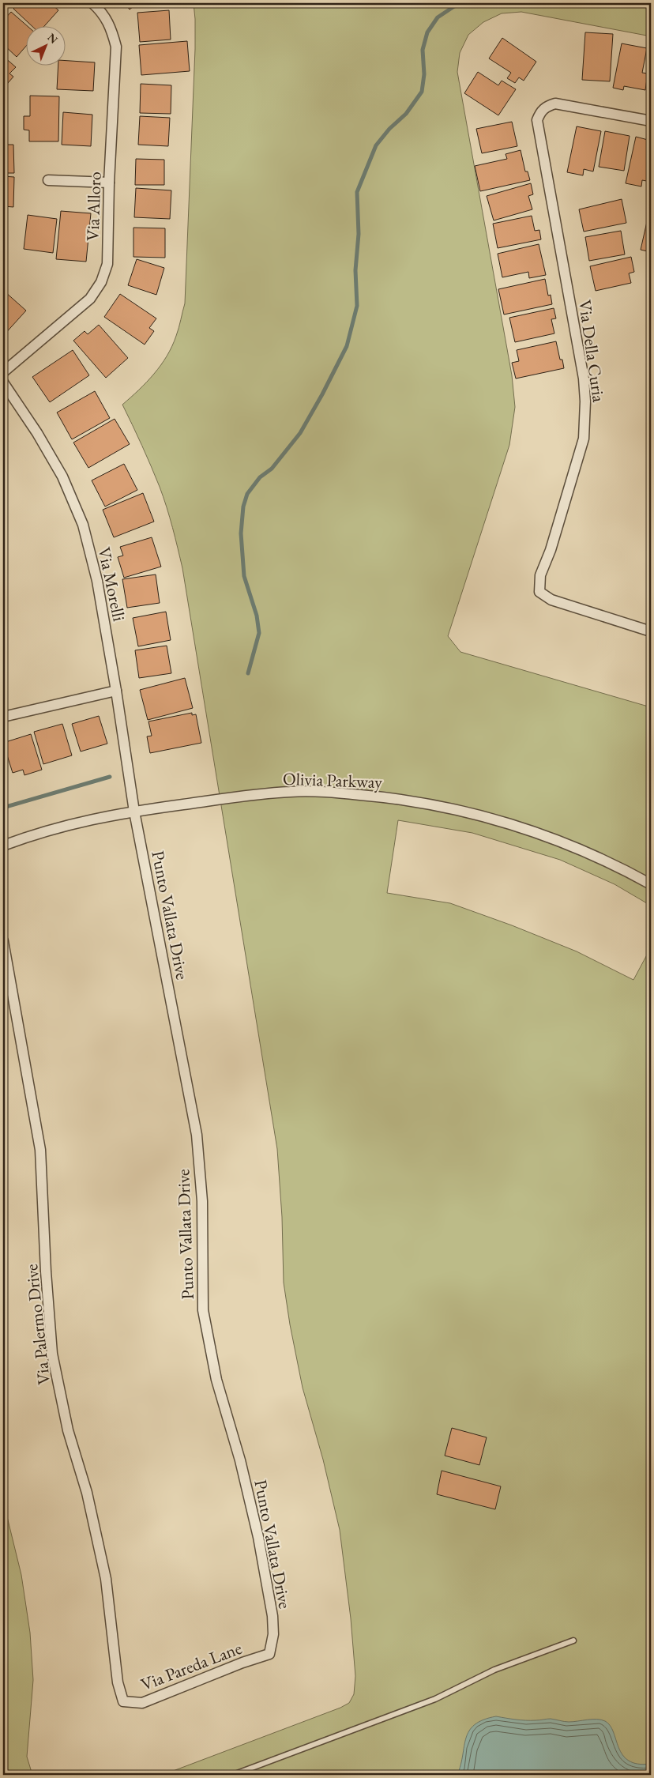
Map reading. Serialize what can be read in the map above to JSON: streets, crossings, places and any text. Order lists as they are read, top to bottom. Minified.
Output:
{"streets":{"street":["Via Alloro","Via Della Curia","Via Morelli","Olivia Parkway","Punto Vallata Drive","Via Palermo Drive","Via Pareda Lane"]},"crossings":[["Via Morelli","Olivia Parkway"],["Via Morelli","Punto Vallata Drive"],["Olivia Parkway","Punto Vallata Drive"],["Punto Vallata Drive","Via Pareda Lane"],["Via Palermo Drive","Via Pareda Lane"]],"north":"top right"}
